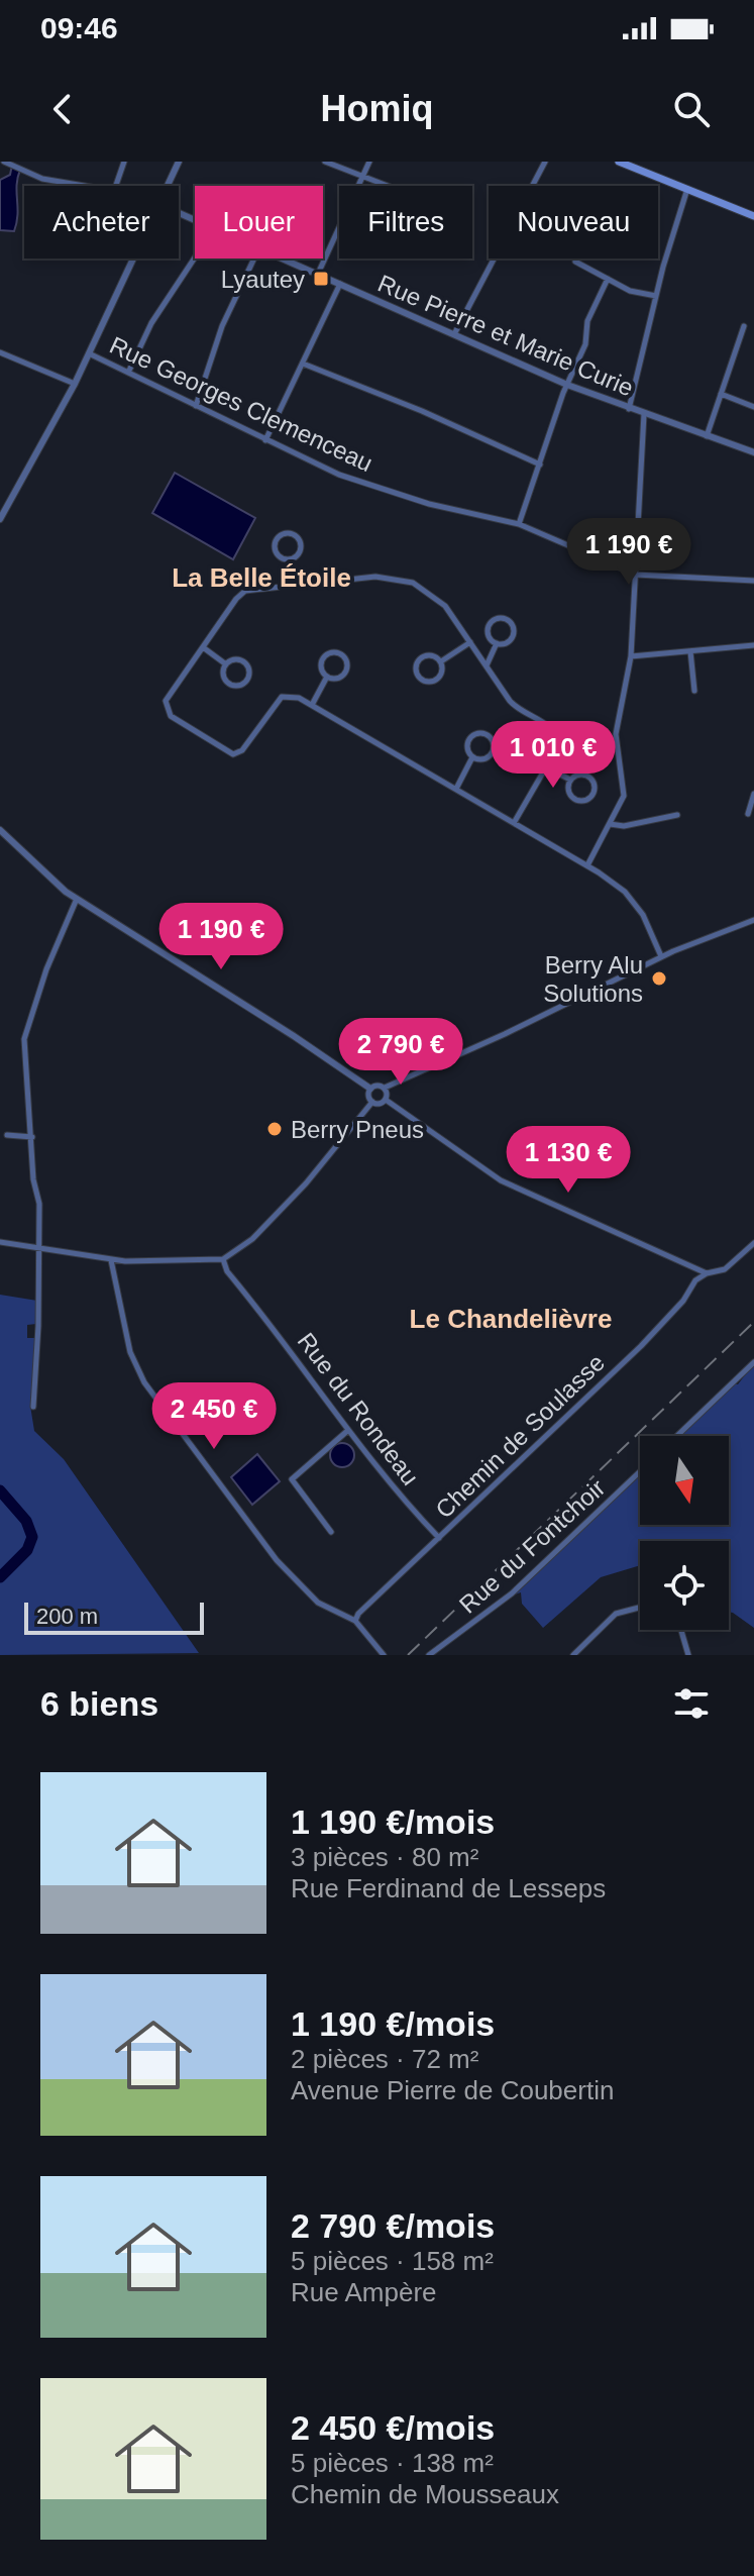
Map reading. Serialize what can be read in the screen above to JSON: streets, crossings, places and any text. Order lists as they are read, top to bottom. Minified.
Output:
{"streets":{"street":["Rue Pierre et Marie Curie","Rue Georges Clemenceau","Rue du Rondeau","Chemin de Soulasse","Rue du Fontchoir"]},"crossings":[["Rue du Rondeau","Chemin de Soulasse"]],"districts":["La Belle Étoile","Le Chandelièvre"],"places":{"transit":["Lyautey"],"other":["Berry Alu Solutions","Berry Pneus"]},"scale_bar":"200 m","north":"bottom","page":{"status":"09:46","header":"Homiq","chip":["Acheter","Louer","Filtres","Nouveau"],"price":["1 190 €","1 010 €","1 190 €","2 790 €","1 130 €","2 450 €"],"scale":"200 m","heading":"6 biens","list":[{"name":"1 190 €/mois","note":"3 pièces · 80 m² · Rue Ferdinand de Lesseps"},{"name":"1 190 €/mois","note":"2 pièces · 72 m² · Avenue Pierre de Coubertin"},{"name":"2 790 €/mois","note":"5 pièces · 158 m² · Rue Ampère"},{"name":"2 450 €/mois","note":"5 pièces · 138 m² · Chemin de Mousseaux"}]}}
